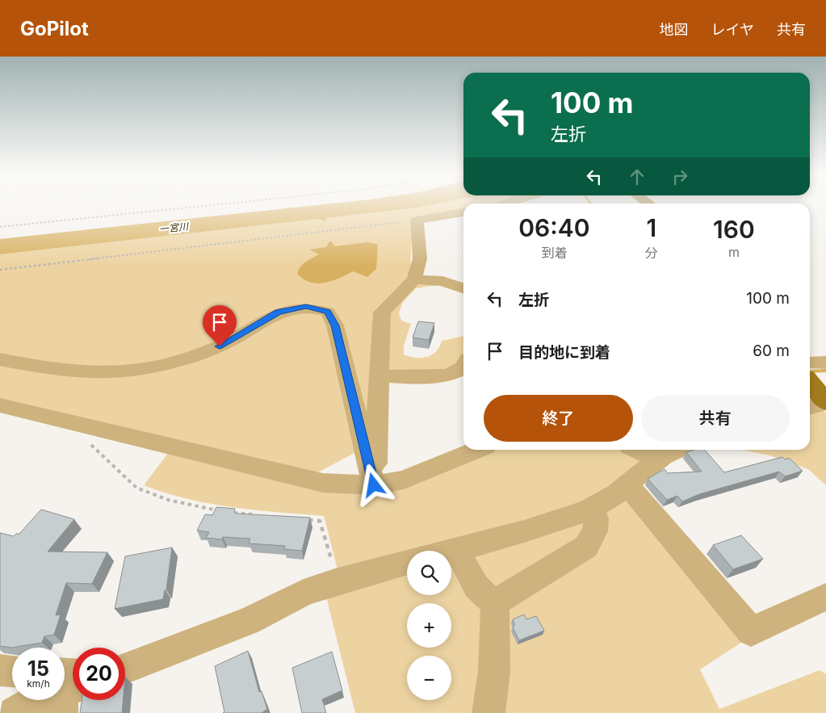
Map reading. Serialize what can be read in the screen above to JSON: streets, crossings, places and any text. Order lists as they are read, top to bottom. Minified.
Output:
{"water":["一宮川"],"page":{"header":"GoPilot","nav":["地図","レイヤ","共有"],"turn":["100 m","左折"],"eta":["06:40","到着","1","分","160","m"],"list":[{"name":"左折","value":"100 m"},{"name":"目的地に到着","value":"60 m"}],"buttons":["終了","共有"],"map_buttons":["+","−"],"speed":"15 km/h","limit":"20"}}
